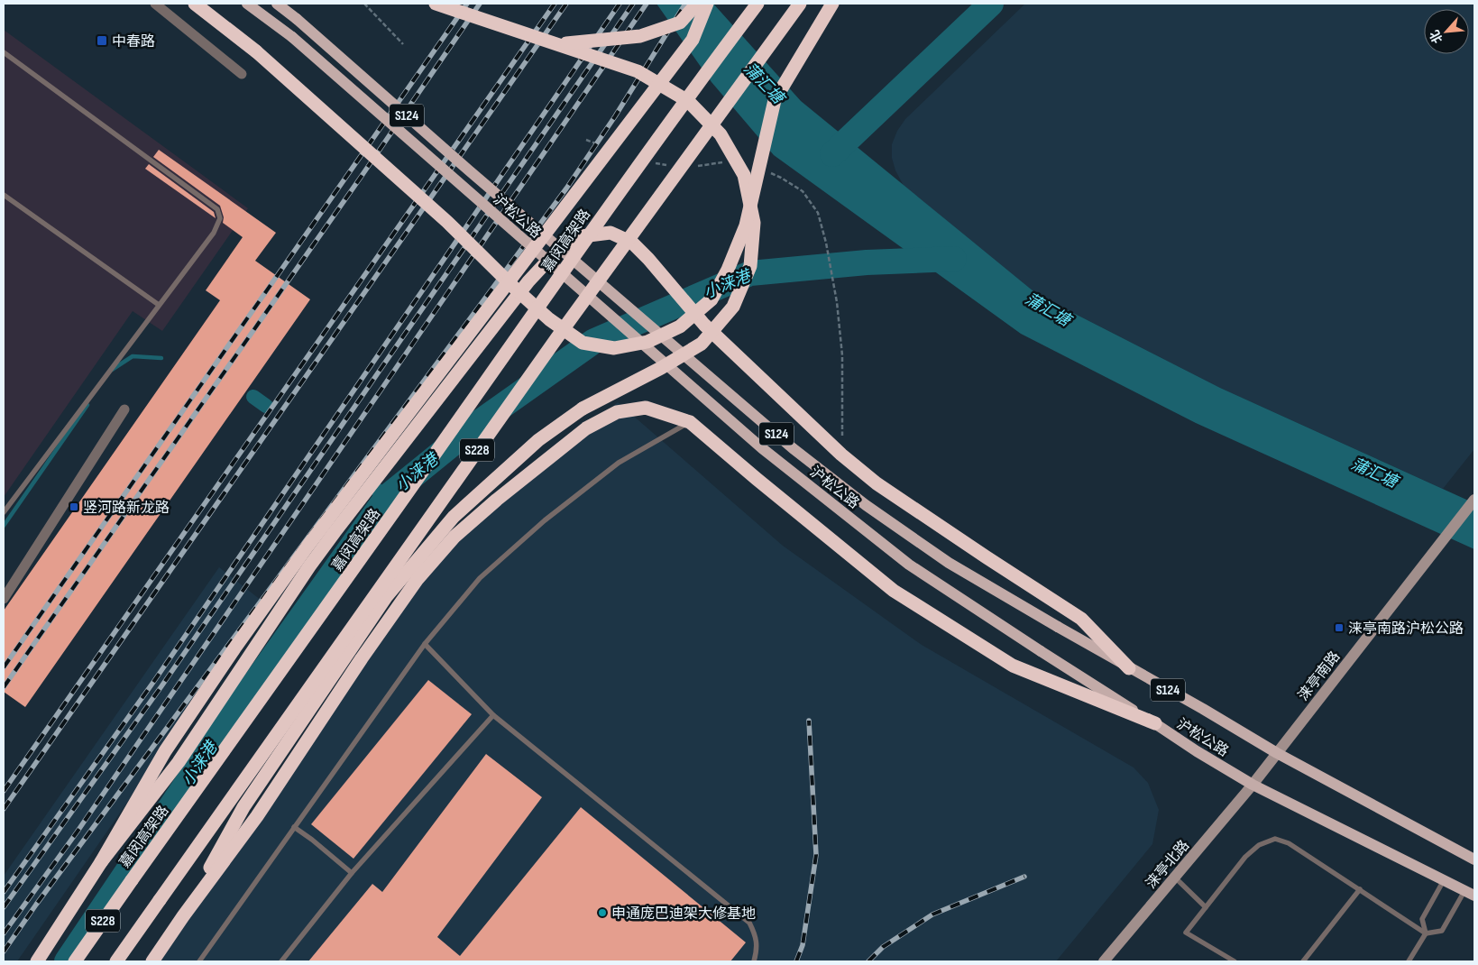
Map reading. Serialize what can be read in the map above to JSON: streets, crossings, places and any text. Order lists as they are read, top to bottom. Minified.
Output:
{"streets":{"highway":["嘉闵高架路","S228"],"main road":["S124","沪松公路"],"street":["涞亭南路","涞亭北路"]},"crossings":[["沪松公路","涞亭南路"],["沪松公路","涞亭北路"],["涞亭南路","涞亭北路"]],"water":["蒲汇塘","小涞港"],"places":{"transit":["中春路","竖河路新龙路","涞亭南路沪松公路"],"other":["申通庞巴迪架大修基地"]},"north":"bottom left"}
